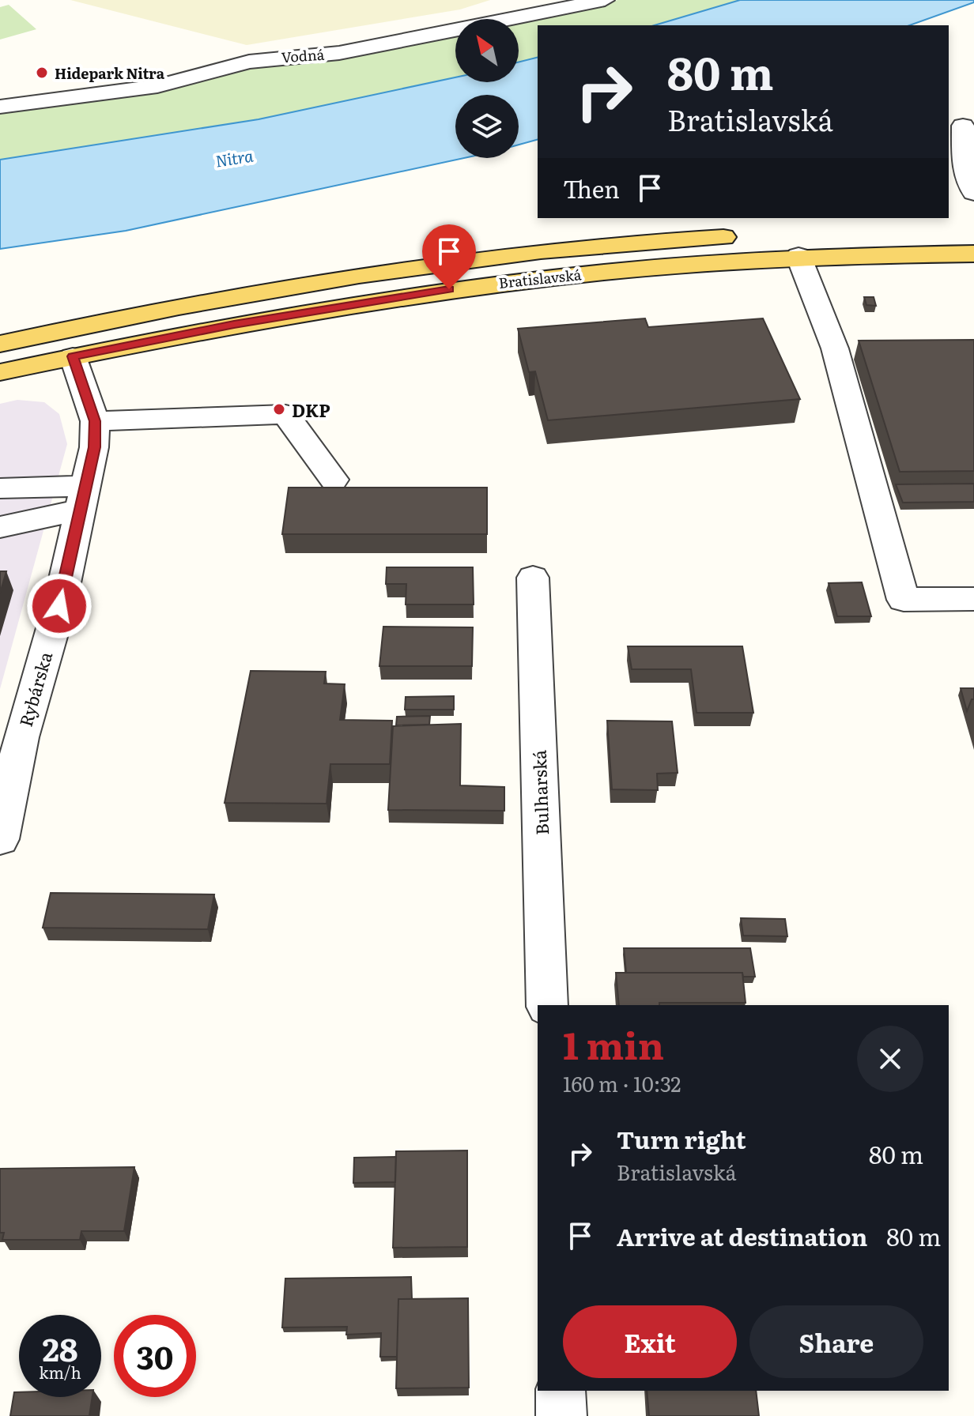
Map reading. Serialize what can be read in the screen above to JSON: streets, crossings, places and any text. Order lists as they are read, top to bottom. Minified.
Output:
{"streets":{"main road":["Bratislavská"],"street":["Vodná","Rybárska","Bulharská"]},"crossings":[["Bratislavská","Rybárska"]],"water":["Nitra"],"places":["Hidepark Nitra","DKP"],"north":"top left","page":{"turn":["80 m","Bratislavská"],"then":"Then","heading":["1 min","160 m · 10:32"],"list":[{"name":"Turn right","note":"Bratislavská","value":"80 m"},{"name":"Arrive at destination","value":"80 m"}],"buttons":["Exit","Share"],"speed":"28 km/h","limit":"30"}}
